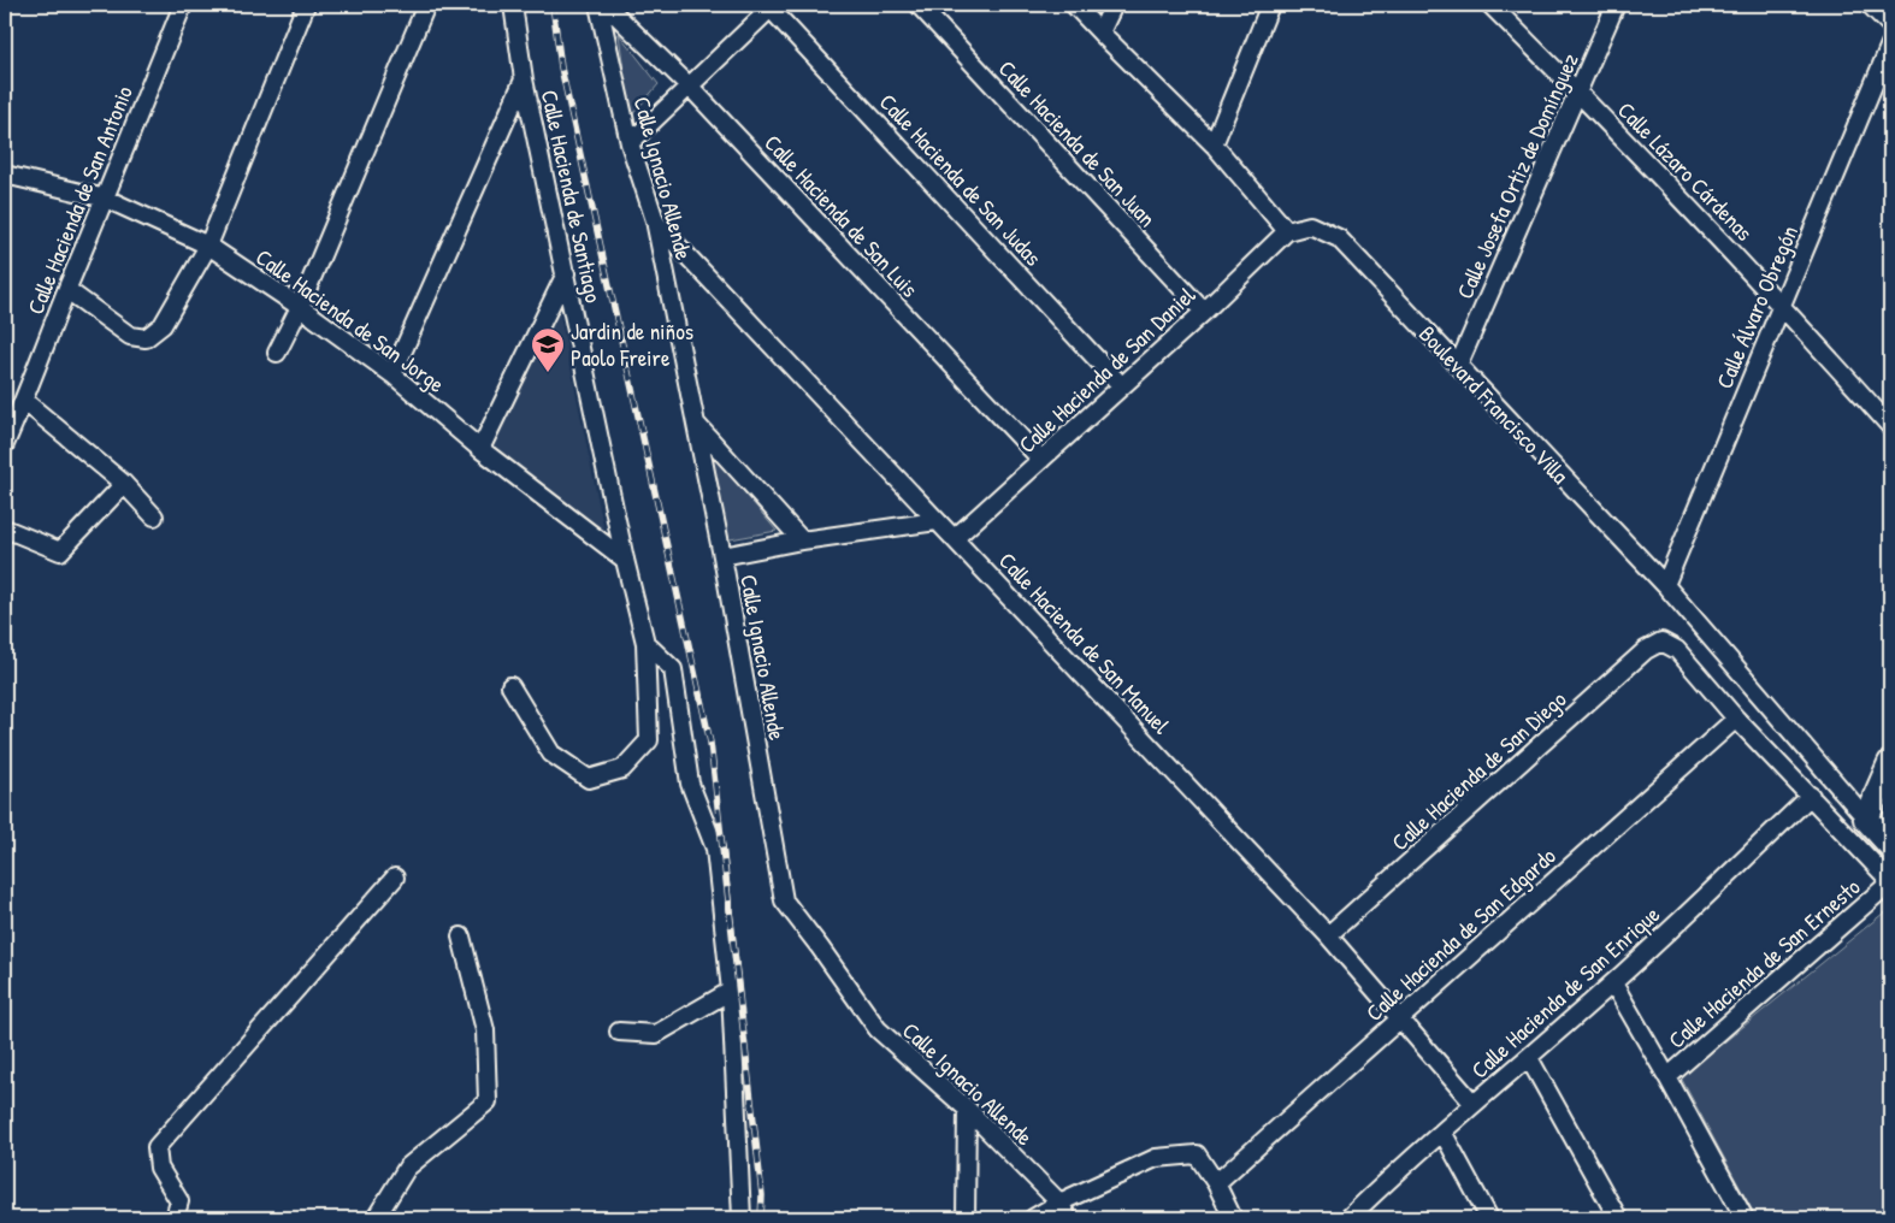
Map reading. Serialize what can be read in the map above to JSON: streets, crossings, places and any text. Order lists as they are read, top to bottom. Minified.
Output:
{"streets":{"street":["Calle Hacienda de San Juan","Calle Lázaro Cárdenas","Calle Josefa Ortiz de Domínguez","Calle Ignacio Allende","Calle Hacienda de San Judas","Calle Hacienda de Santiago","Calle Hacienda de San Antonio","Calle Hacienda de San Luis","Calle Álvaro Obregón","Calle Hacienda de San Jorge","Calle Hacienda de San Daniel","Boulevard Francisco Villa","Calle Hacienda de San Manuel","Calle Hacienda de San Diego","Calle Hacienda de San Edgardo","Calle Hacienda de San Ernesto","Calle Hacienda de San Enrique"]},"crossings":[["Calle Hacienda de San Juan","Calle Hacienda de San Daniel"],["Calle Lázaro Cárdenas","Calle Josefa Ortiz de Domínguez"],["Calle Lázaro Cárdenas","Calle Álvaro Obregón"],["Calle Josefa Ortiz de Domínguez","Boulevard Francisco Villa"],["Calle Ignacio Allende","Calle Hacienda de San Manuel"],["Calle Hacienda de San Judas","Calle Hacienda de San Daniel"],["Calle Hacienda de Santiago","Calle Hacienda de San Jorge"],["Calle Hacienda de San Antonio","Calle Hacienda de San Jorge"],["Calle Hacienda de San Luis","Calle Hacienda de San Daniel"],["Calle Álvaro Obregón","Boulevard Francisco Villa"],["Calle Hacienda de San Daniel","Boulevard Francisco Villa"],["Calle Hacienda de San Daniel","Calle Hacienda de San Manuel"],["Calle Hacienda de San Manuel","Calle Hacienda de San Diego"],["Calle Hacienda de San Manuel","Calle Hacienda de San Edgardo"],["Calle Hacienda de San Manuel","Calle Hacienda de San Enrique"],["Calle Hacienda de San Diego","Calle Hacienda de San Edgardo"]],"places":{"school or university":["Jardin de niños Paolo Freire"]}}
